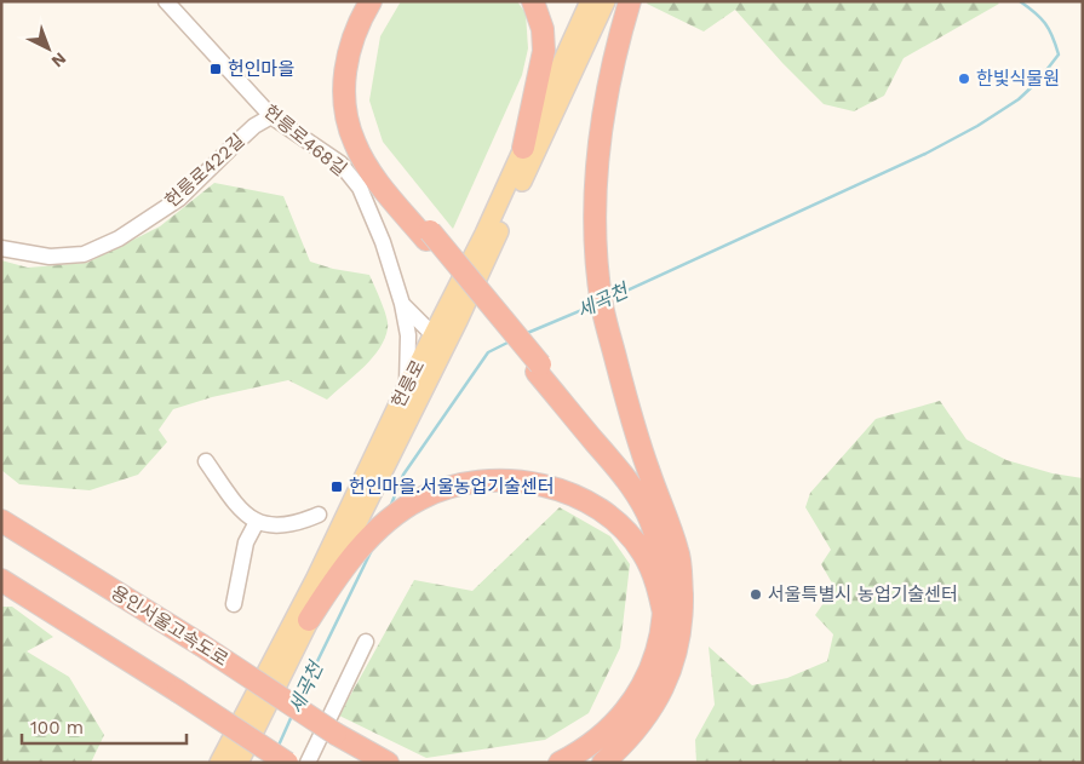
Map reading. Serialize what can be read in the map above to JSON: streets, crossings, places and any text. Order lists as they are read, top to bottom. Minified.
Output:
{"streets":{"highway":["용인서울고속도로"],"main road":["헌릉로"],"street":["헌릉로468길","헌릉로422길"]},"crossings":[["헌릉로468길","헌릉로422길"],["헌릉로468길","헌릉로"]],"water":["세곡천"],"places":{"transit":["헌인마을","헌인마을.서울농업기술센터"],"other":["한빛식물원","서울특별시 농업기술센터"]},"scale_bar":"100 m","north":"bottom right"}
